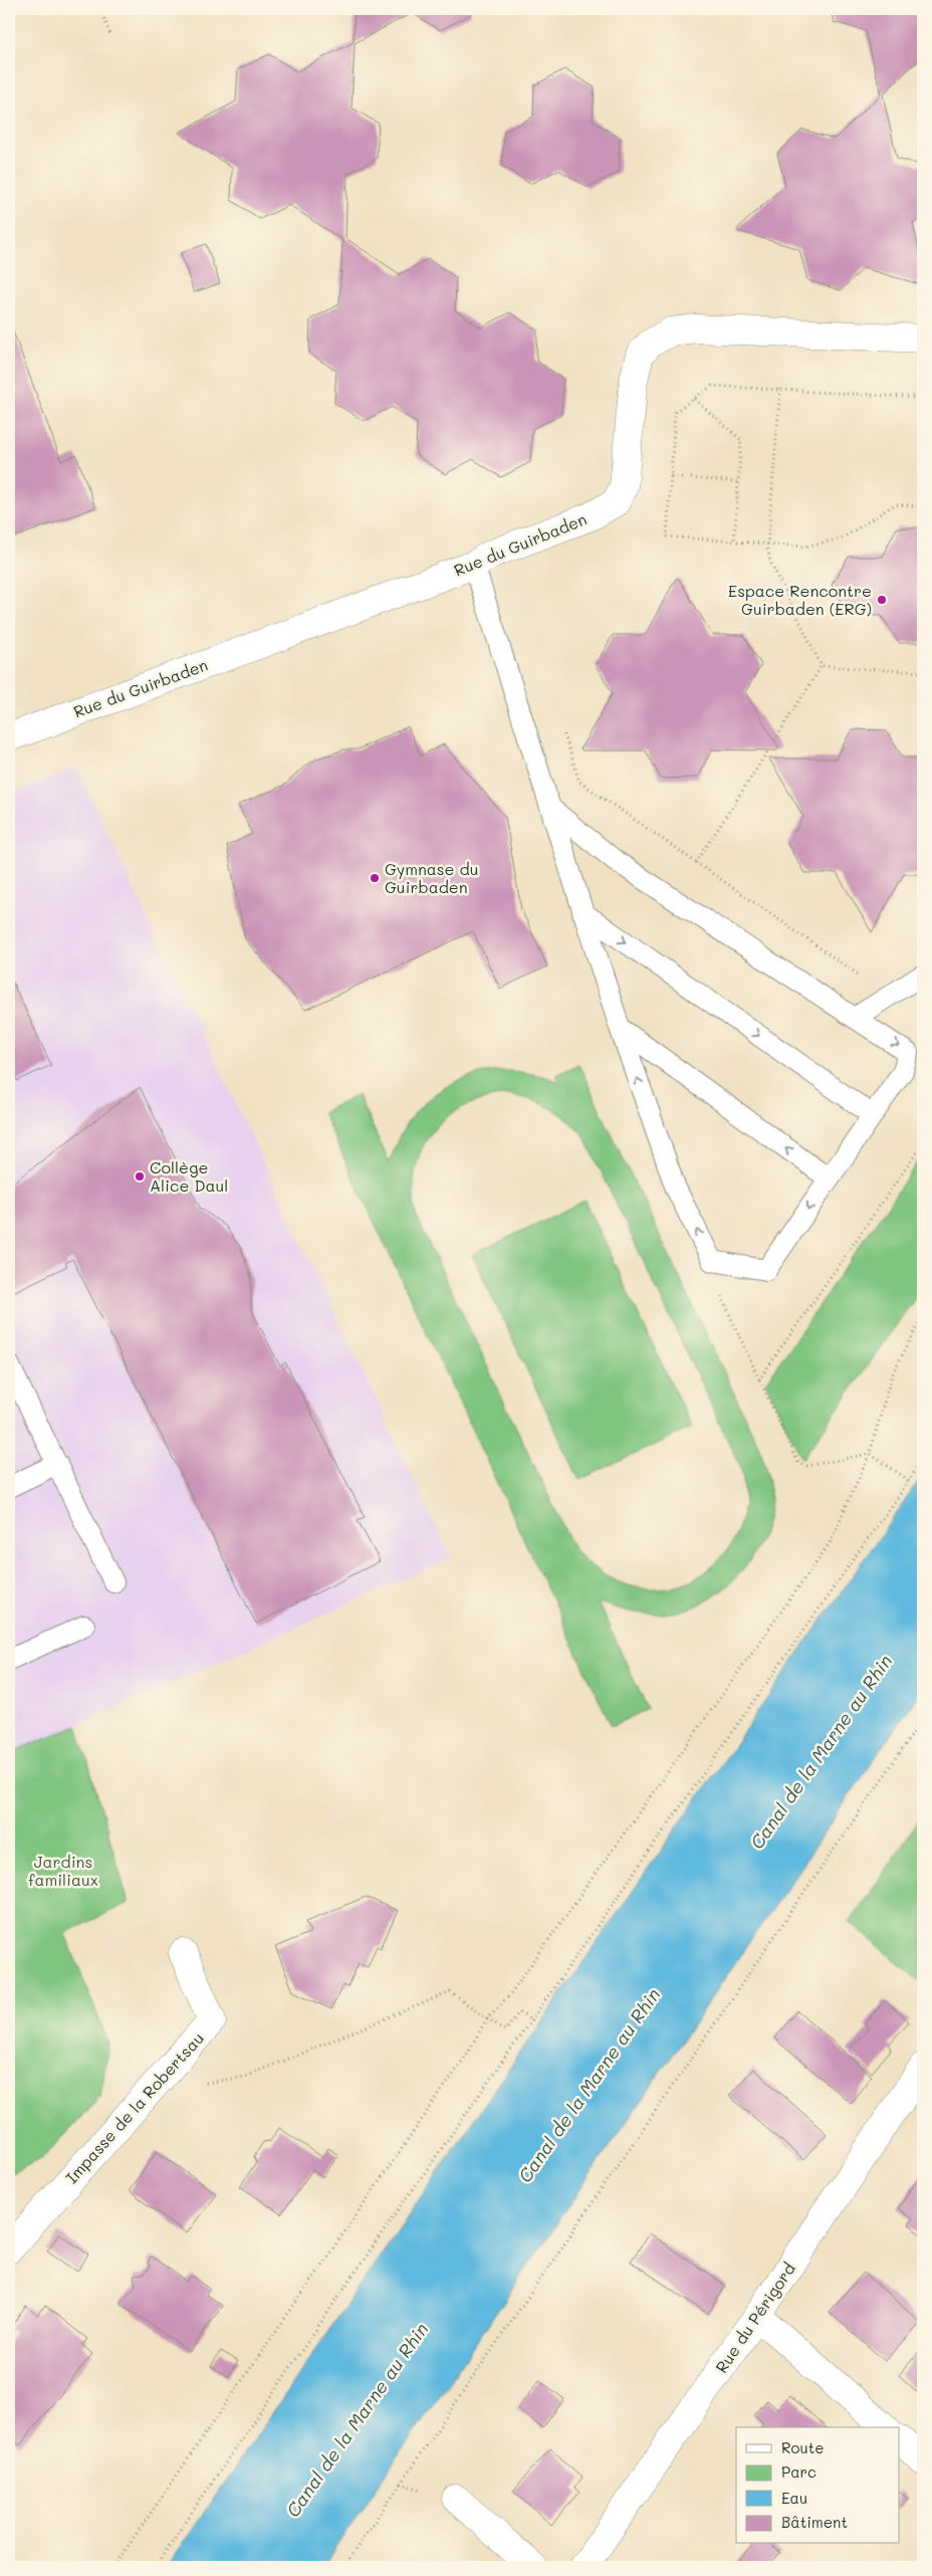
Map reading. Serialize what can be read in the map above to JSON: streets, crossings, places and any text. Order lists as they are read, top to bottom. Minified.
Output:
{"streets":{"street":["Rue du Guirbaden","Impasse de la Robertsau","Rue du Périgord"]},"water":["Canal de la Marne au Rhin"],"parks":["Jardins familiaux"],"places":["Espace Rencontre Guirbaden (ERG)","Gymnase du Guirbaden","Collège Alice Daul"],"legend":["Route","Parc","Eau","Bâtiment"]}
